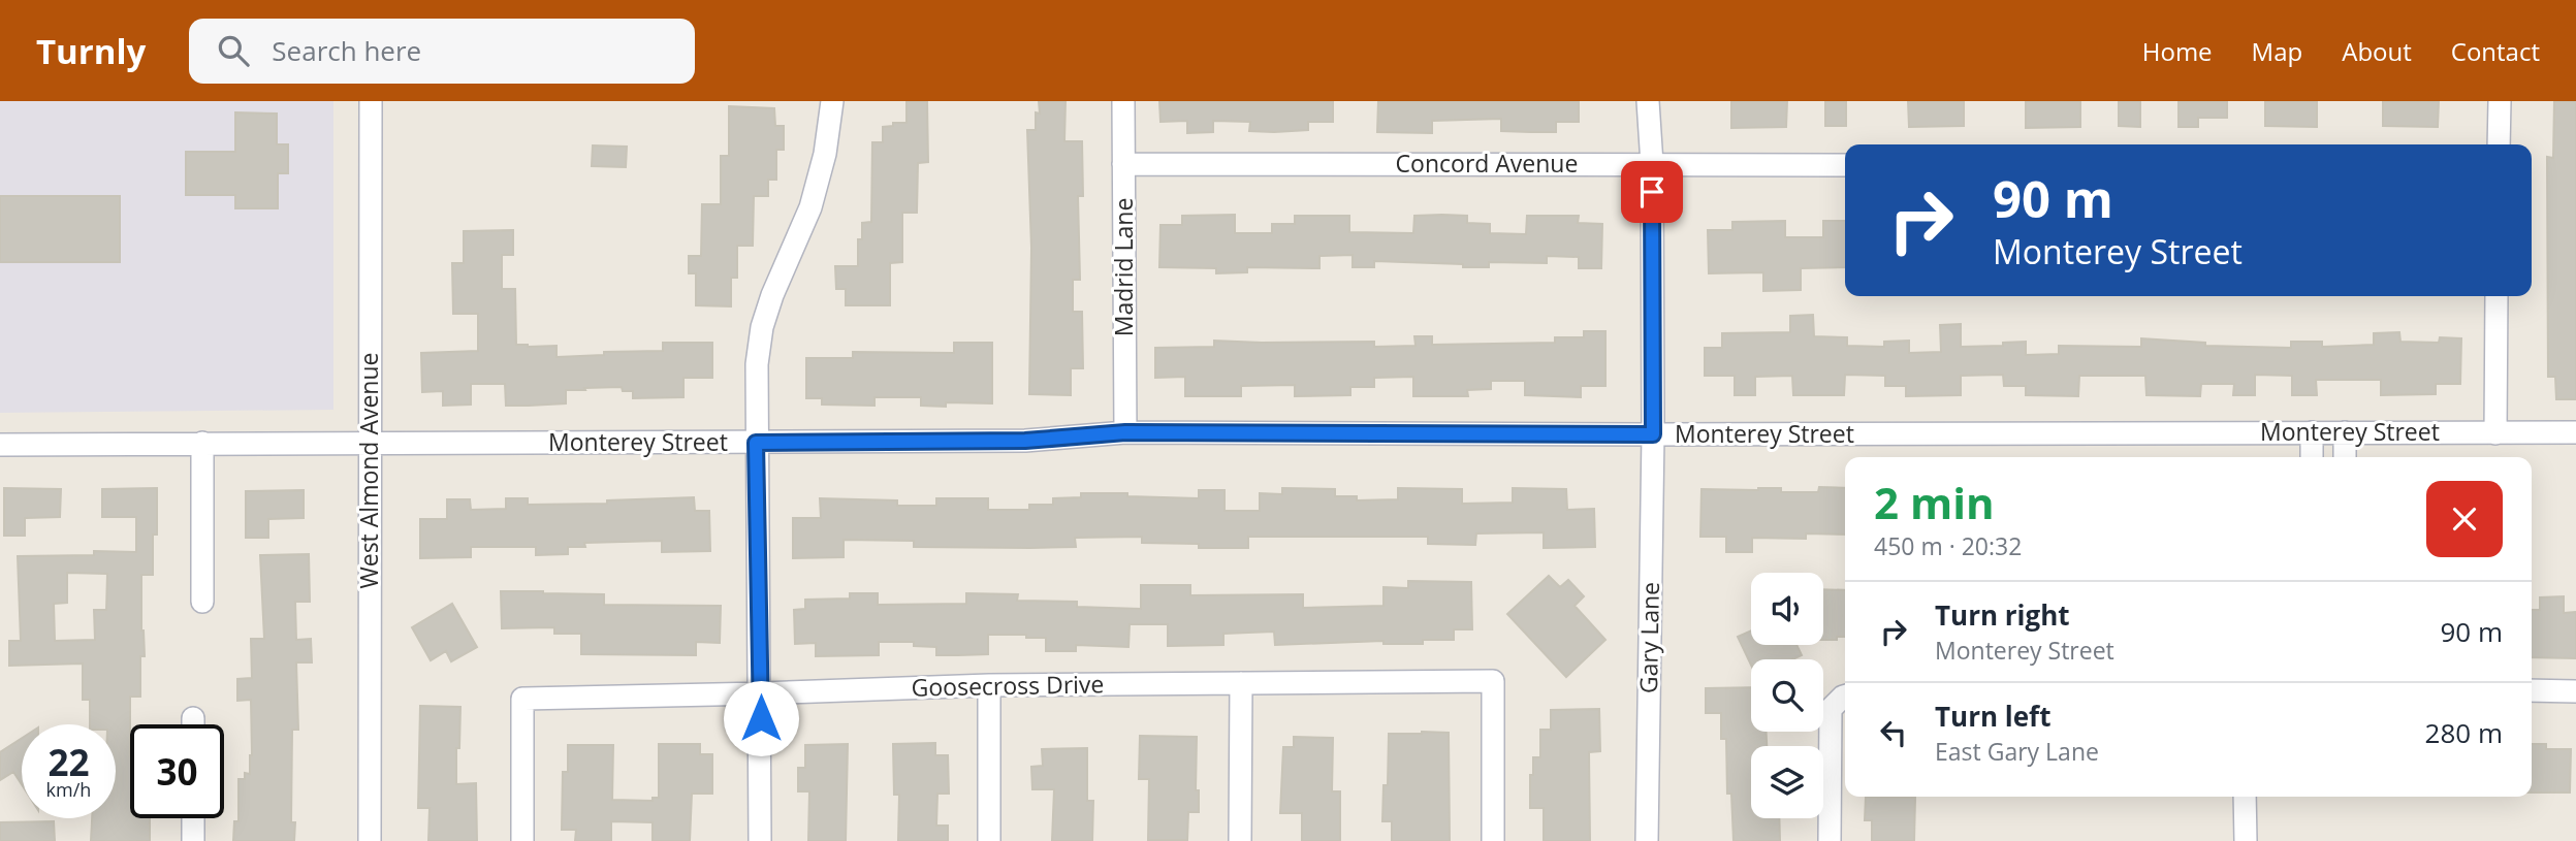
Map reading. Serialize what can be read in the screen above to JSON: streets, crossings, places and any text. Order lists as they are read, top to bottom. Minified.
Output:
{"streets":{"street":["Concord Avenue","Madrid Lane","Monterey Street","West Almond Avenue","Gary Lane","Goosecross Drive"]},"crossings":[["Concord Avenue","Madrid Lane"],["Concord Avenue","Gary Lane"],["Madrid Lane","Monterey Street"],["Monterey Street","West Almond Avenue"],["Monterey Street","Gary Lane"]],"page":{"header":"Turnly","search":"Search here","nav":["Home","Map","About","Contact"],"turn":["90 m","Monterey Street"],"heading":["2 min","450 m · 20:32"],"list":[{"name":"Turn right","note":"Monterey Street","value":"90 m"},{"name":"Turn left","note":"East Gary Lane","value":"280 m"}],"speed":"22 km/h","limit":"30"}}
